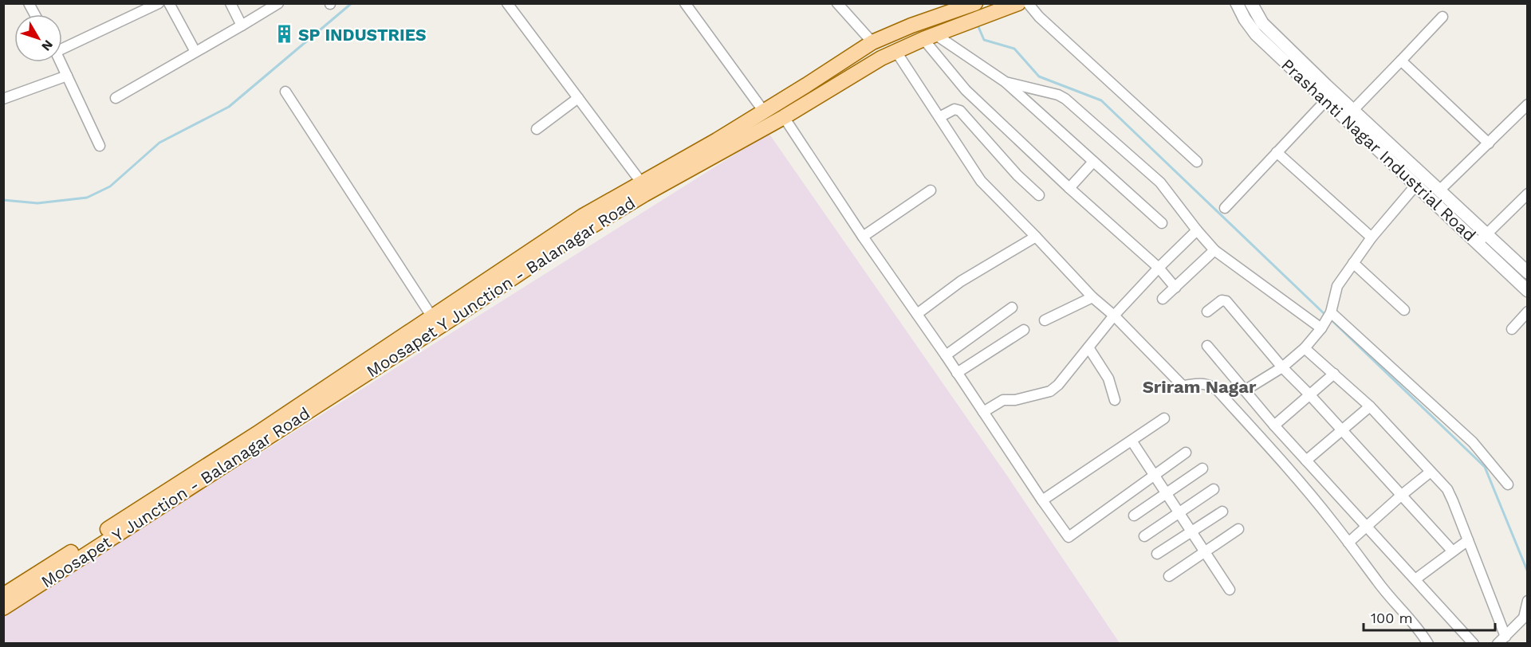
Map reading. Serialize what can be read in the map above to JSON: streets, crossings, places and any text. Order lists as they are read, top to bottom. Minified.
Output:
{"streets":{"main road":["Moosapet Y Junction - Balanagar Road"],"street":["Prashanti Nagar Industrial Road"]},"districts":["Sriram Nagar"],"places":{"building":["SP INDUSTRIES"]},"scale_bar":"100 m","north":"bottom right"}
